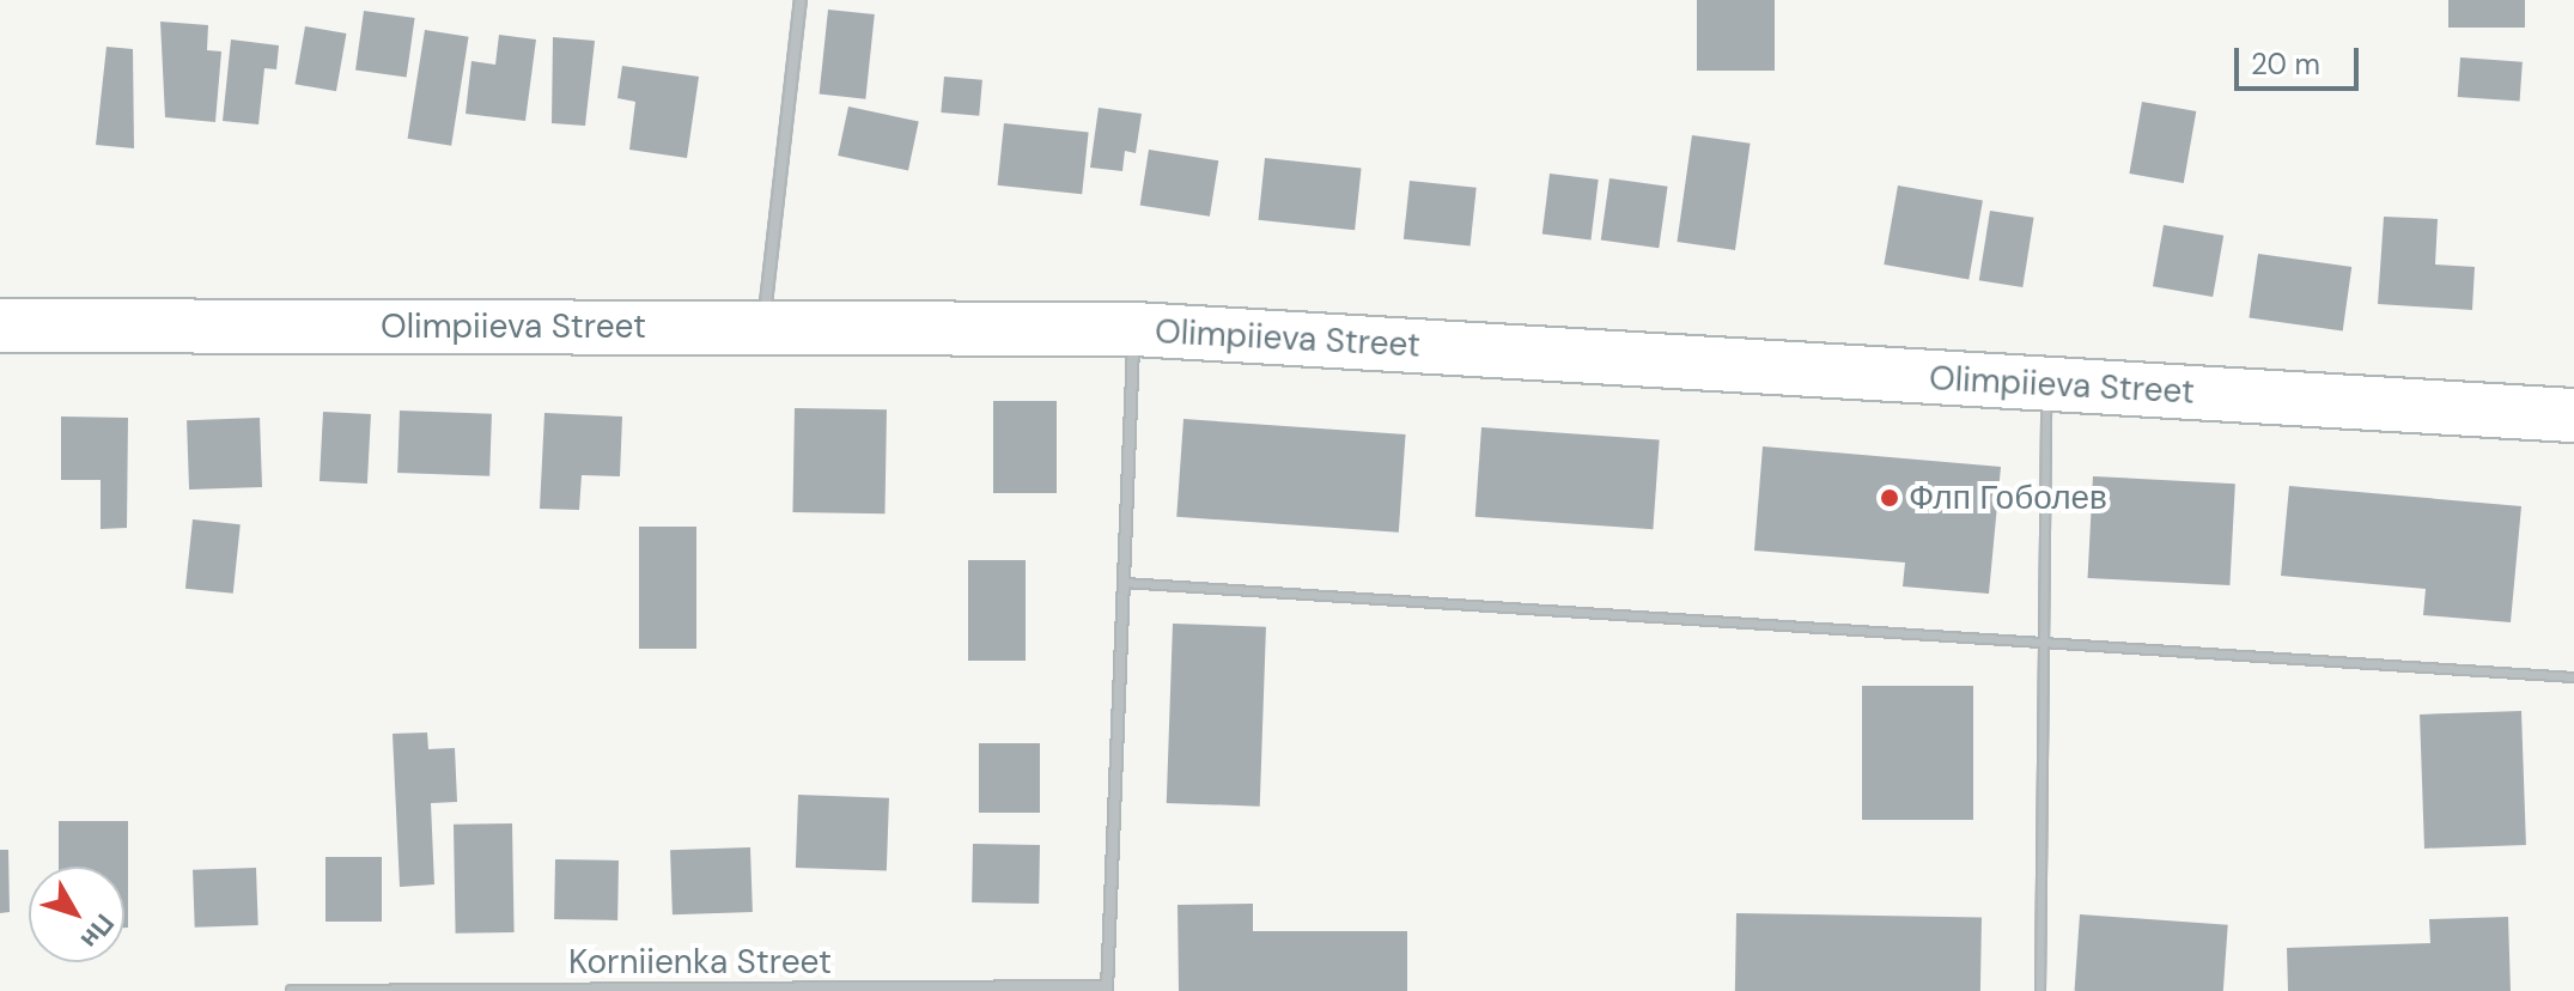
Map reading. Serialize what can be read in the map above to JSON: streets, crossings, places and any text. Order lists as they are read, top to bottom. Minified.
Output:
{"streets":{"main road":["Olimpiieva Street"],"street":["Korniienka Street"]},"places":["Флп Гоболев"],"scale_bar":"20 m","north":"bottom right"}
